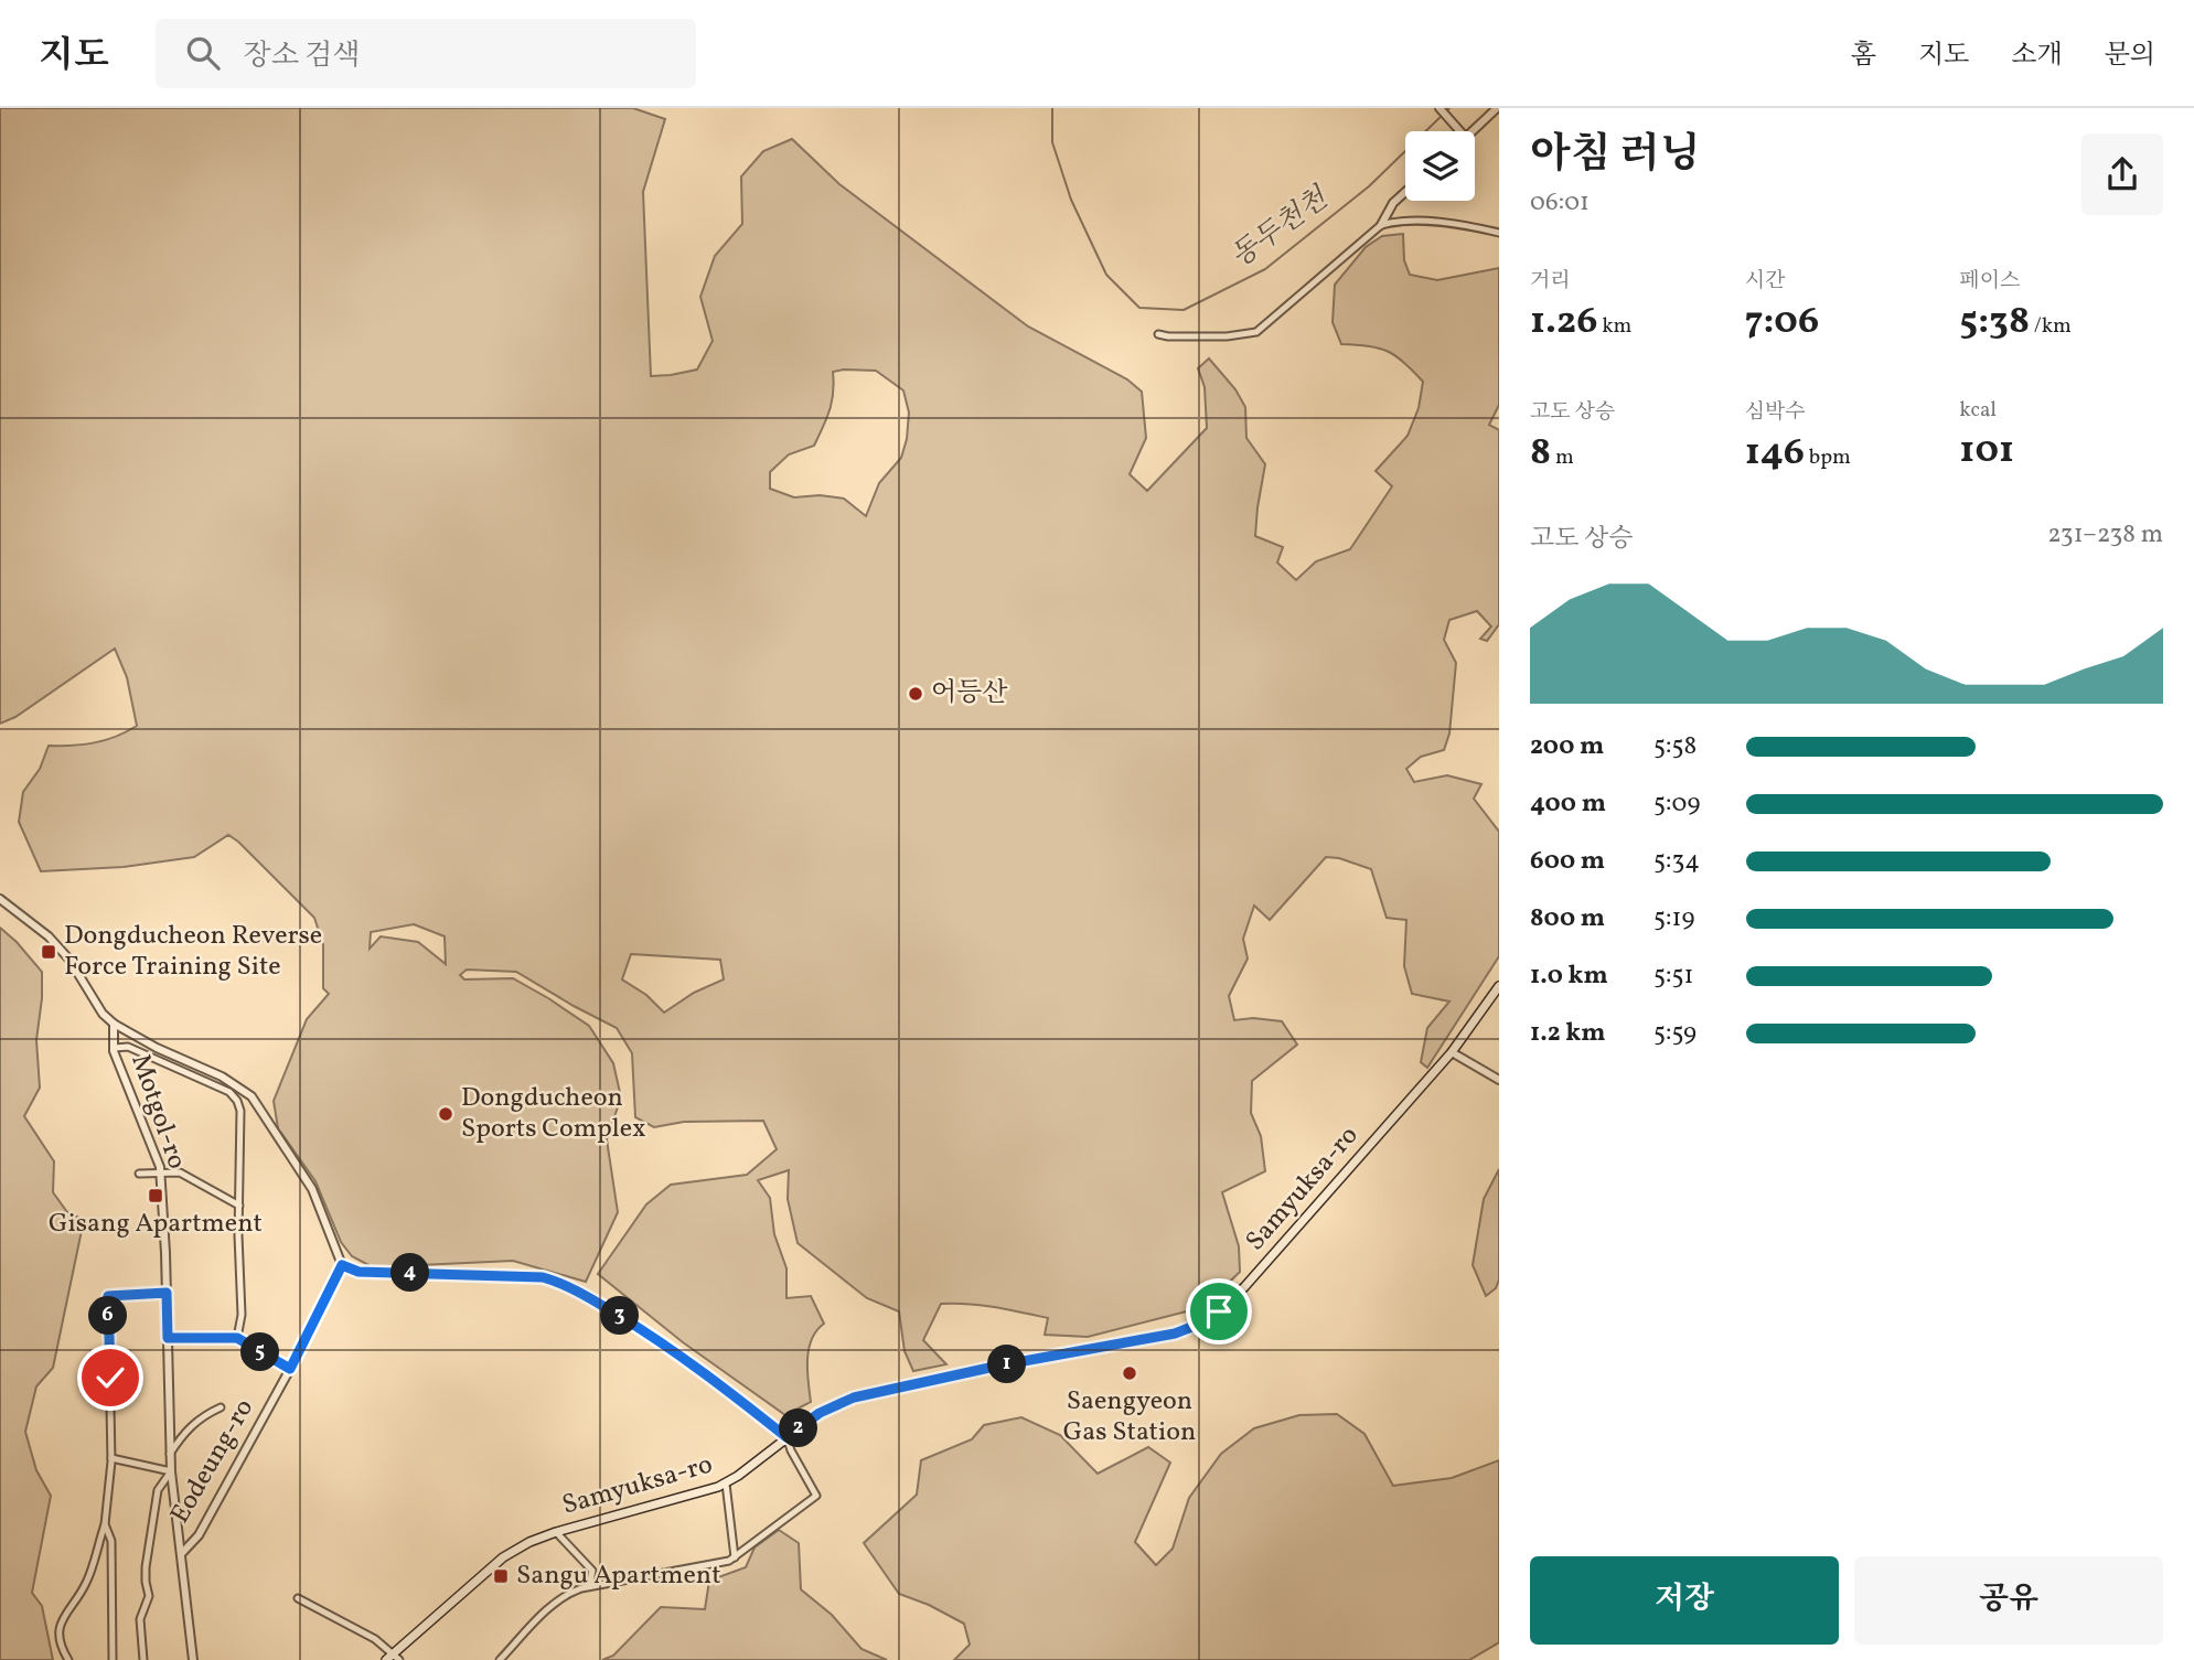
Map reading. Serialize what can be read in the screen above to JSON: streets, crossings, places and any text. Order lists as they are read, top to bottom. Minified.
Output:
{"streets":{"main road":["Samyuksa-ro"],"street":["Motgol-ro","Eodeung-ro"]},"crossings":[["Motgol-ro","Eodeung-ro"]],"water":["동두천천"],"places":{"other":["어등산","Dongducheon Sports Complex","Saengyeon Gas Station"],"transit":["Dongducheon Reverse Force Training Site","Gisang Apartment","Sangu Apartment"]},"page":{"header":"지도","search":"장소 검색","nav":["홈","지도","소개","문의"],"heading":["아침 러닝","06:01"],"stats":[["거리","1.26 km"],["시간","7:06"],["페이스","5:38 /km"],["고도 상승","8 m"],["심박수","146 bpm"],["kcal","101"]],"chart":["고도 상승","231–238 m"],"list":[{"name":"200 m","note":"5:58"},{"name":"400 m","note":"5:09"},{"name":"600 m","note":"5:34"},{"name":"800 m","note":"5:19"},{"name":"1.0 km","note":"5:51"},{"name":"1.2 km","note":"5:59"}],"pins":["4","3","6","5","1","2"],"buttons":["저장","공유"]}}
